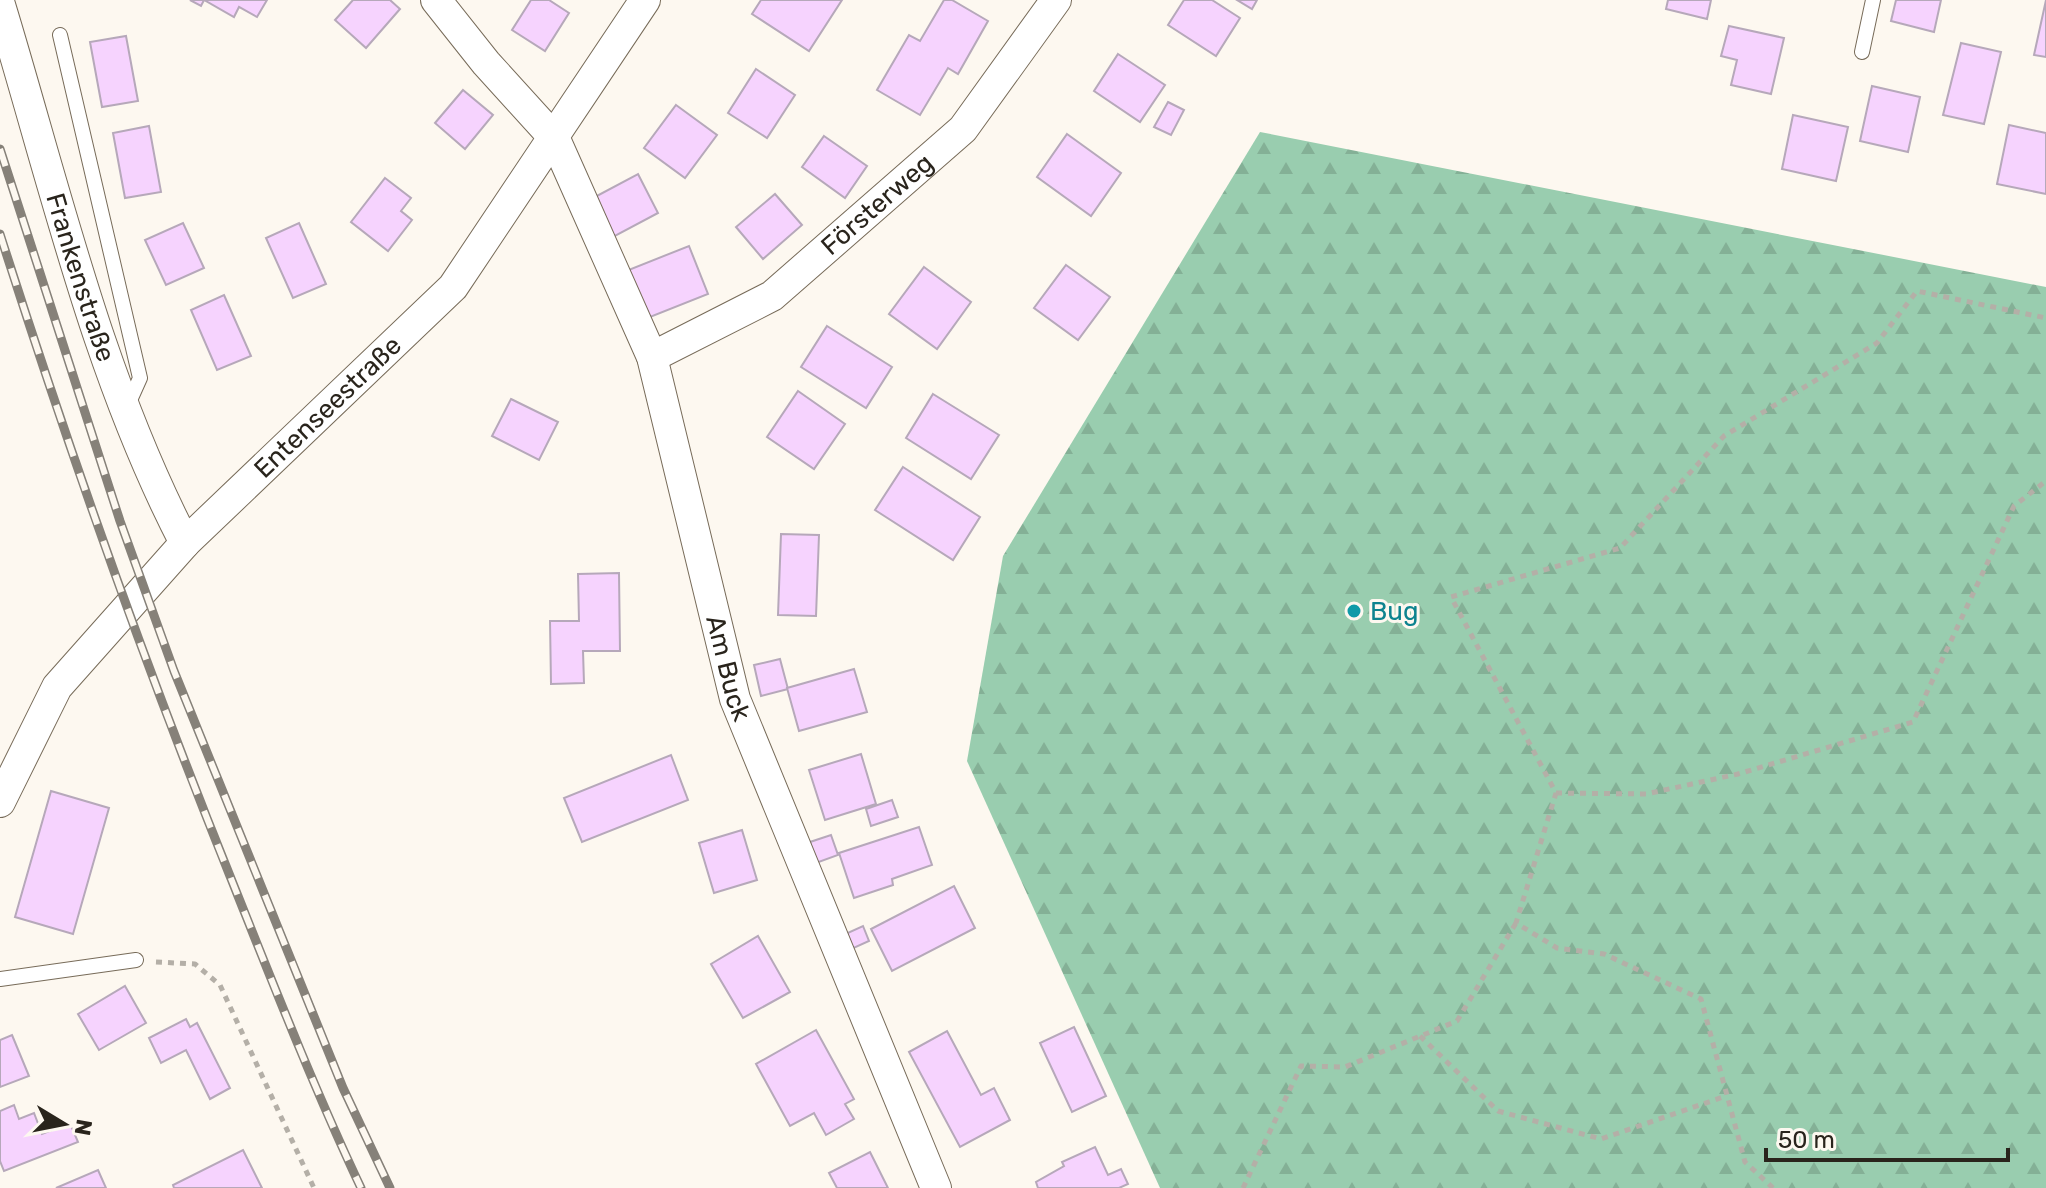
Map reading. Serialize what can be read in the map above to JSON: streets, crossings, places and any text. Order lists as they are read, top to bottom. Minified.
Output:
{"streets":{"street":["Försterweg","Frankenstraße","Entenseestraße","Am Buck"]},"crossings":[["Försterweg","Am Buck"],["Frankenstraße","Entenseestraße"],["Entenseestraße","Am Buck"]],"places":["Bug"],"scale_bar":"50 m","north":"right"}
